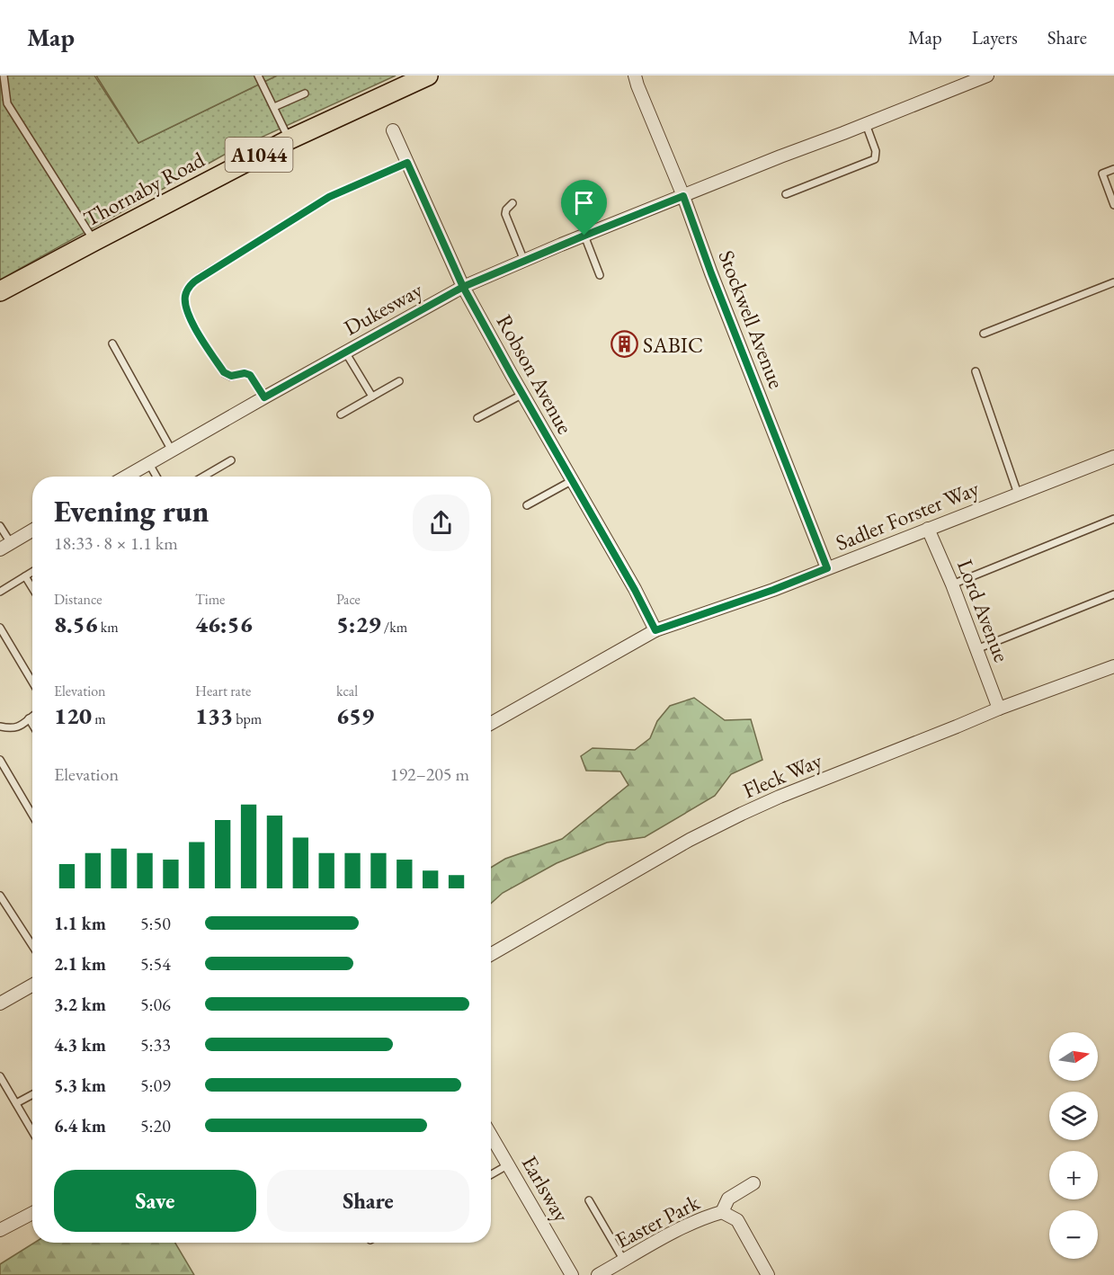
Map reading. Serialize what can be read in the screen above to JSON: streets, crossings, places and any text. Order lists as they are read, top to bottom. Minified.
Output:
{"streets":{"main road":["A1044","Thornaby Road"],"street":["Dukesway","Stockwell Avenue","Robson Avenue","Sadler Forster Way","Lord Avenue","Fleck Way","Earlsway","Easter Park"]},"crossings":[["Dukesway","Stockwell Avenue"],["Dukesway","Robson Avenue"],["Stockwell Avenue","Sadler Forster Way"],["Robson Avenue","Sadler Forster Way"],["Sadler Forster Way","Lord Avenue"],["Lord Avenue","Fleck Way"]],"places":{"building":["SABIC"]},"north":"right","page":{"header":"Map","nav":["Map","Layers","Share"],"heading":["Evening run","18:33 · 8 × 1.1 km"],"stats":[["Distance","8.56 km"],["Time","46:56"],["Pace","5:29 /km"],["Elevation","120 m"],["Heart rate","133 bpm"],["kcal","659"]],"chart":["Elevation","192–205 m"],"list":[{"name":"1.1 km","note":"5:50"},{"name":"2.1 km","note":"5:54"},{"name":"3.2 km","note":"5:06"},{"name":"4.3 km","note":"5:33"},{"name":"5.3 km","note":"5:09"},{"name":"6.4 km","note":"5:20"}],"map_buttons":["+","−"],"buttons":["Save","Share"]}}
